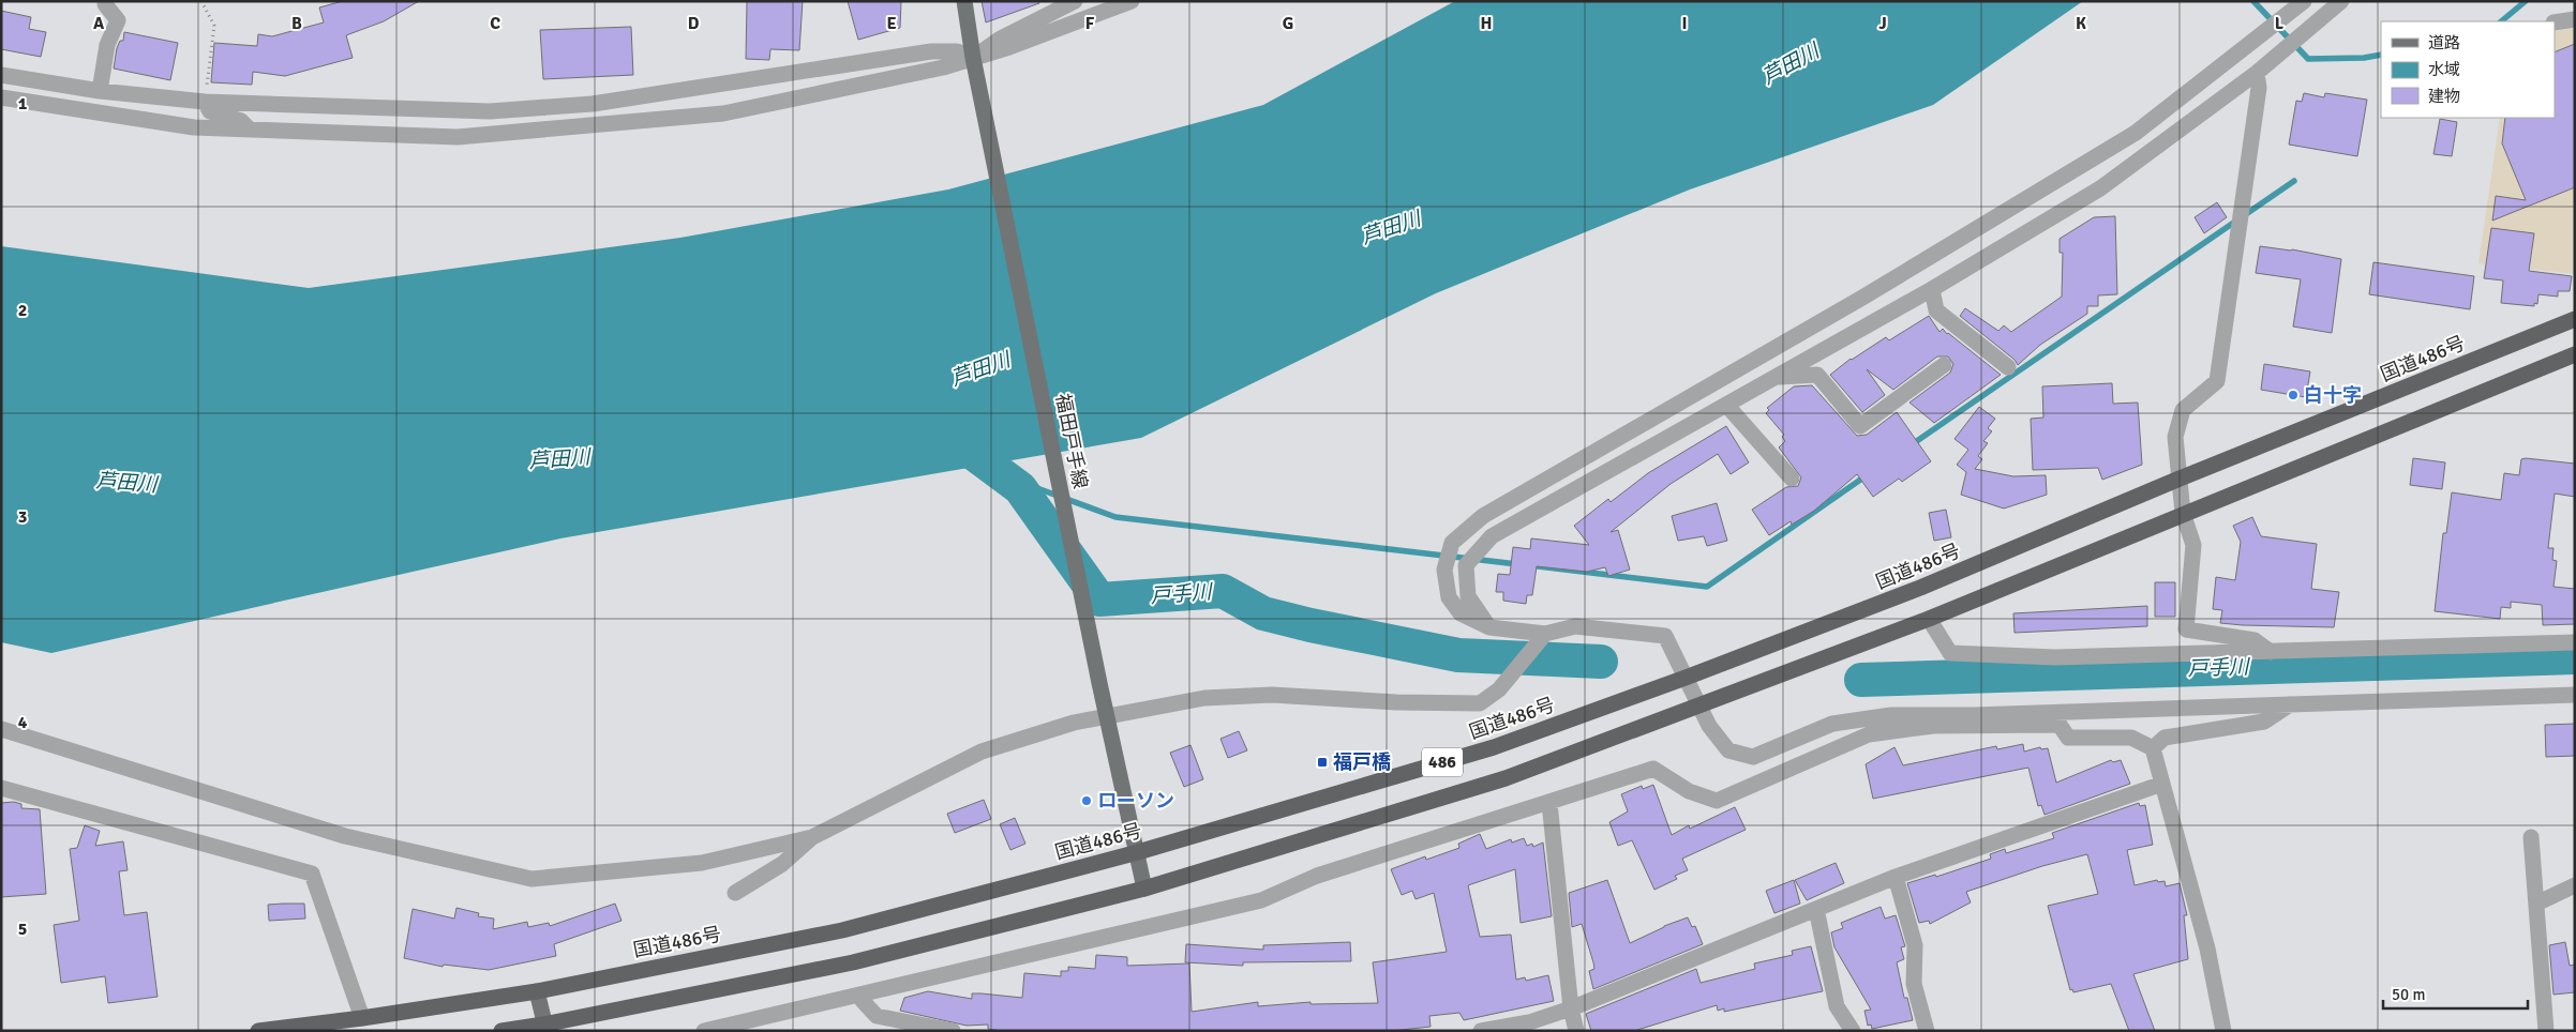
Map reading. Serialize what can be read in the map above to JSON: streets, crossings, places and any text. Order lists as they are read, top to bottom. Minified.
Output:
{"streets":{"highway":["国道486号","486"],"main road":["福田戸手線"]},"crossings":[["国道486号","福田戸手線"],["福田戸手線","486"]],"water":["芦田川","戸手川"],"places":{"other":["白十字","ローソン"],"transit":["福戸橋"]},"legend":["道路","水域","建物"],"scale_bar":"50 m","grid":{"columns":["A","B","C","D","E","F","G","H","I","J","K","L"],"rows":["1","2","3","4","5"]}}
